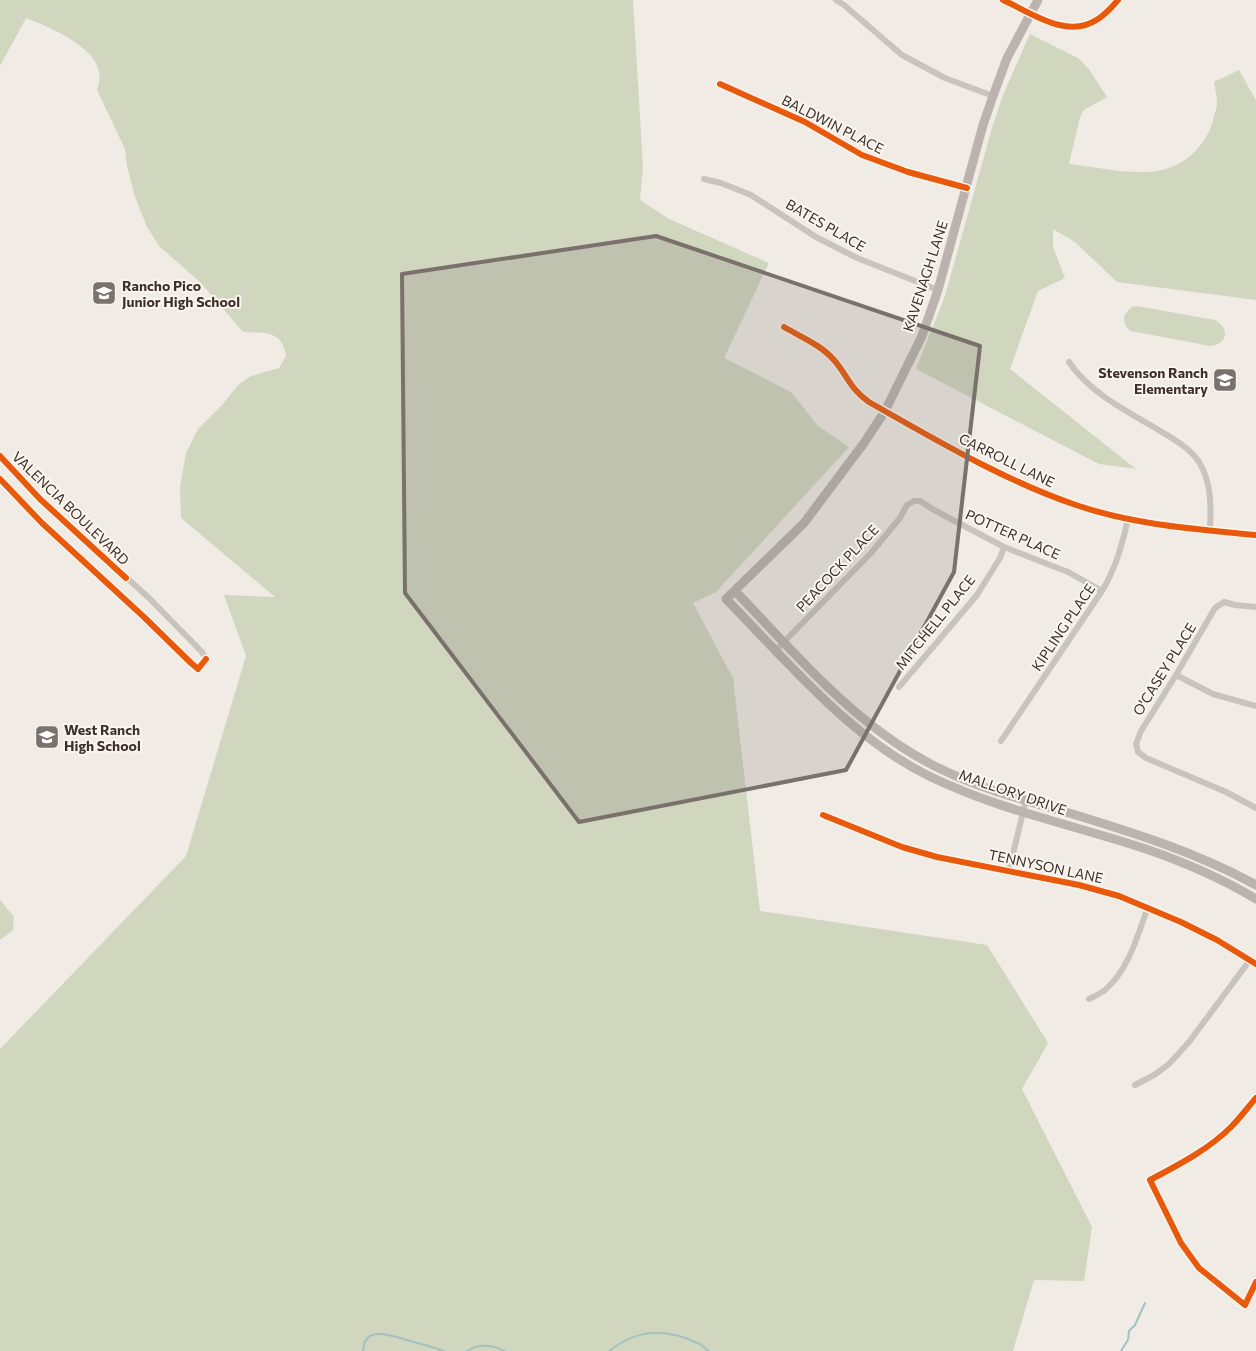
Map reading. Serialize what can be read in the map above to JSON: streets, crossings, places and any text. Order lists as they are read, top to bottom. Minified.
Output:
{"streets":{"main road":["KAVENAGH LANE","MALLORY DRIVE"],"street":["BALDWIN PLACE","BATES PLACE","CARROLL LANE","VALENCIA BOULEVARD","POTTER PLACE","PEACOCK PLACE","MITCHELL PLACE","KIPLING PLACE","O'CASEY PLACE","TENNYSON LANE"]},"crossings":[["BALDWIN PLACE","KAVENAGH LANE"],["BATES PLACE","KAVENAGH LANE"],["KAVENAGH LANE","CARROLL LANE"],["KAVENAGH LANE","MALLORY DRIVE"],["CARROLL LANE","KIPLING PLACE"],["POTTER PLACE","PEACOCK PLACE"],["POTTER PLACE","MITCHELL PLACE"],["POTTER PLACE","KIPLING PLACE"],["PEACOCK PLACE","MALLORY DRIVE"]],"places":{"school or university":["Rancho Pico Junior High School","Stevenson Ranch Elementary","West Ranch High School"]}}
